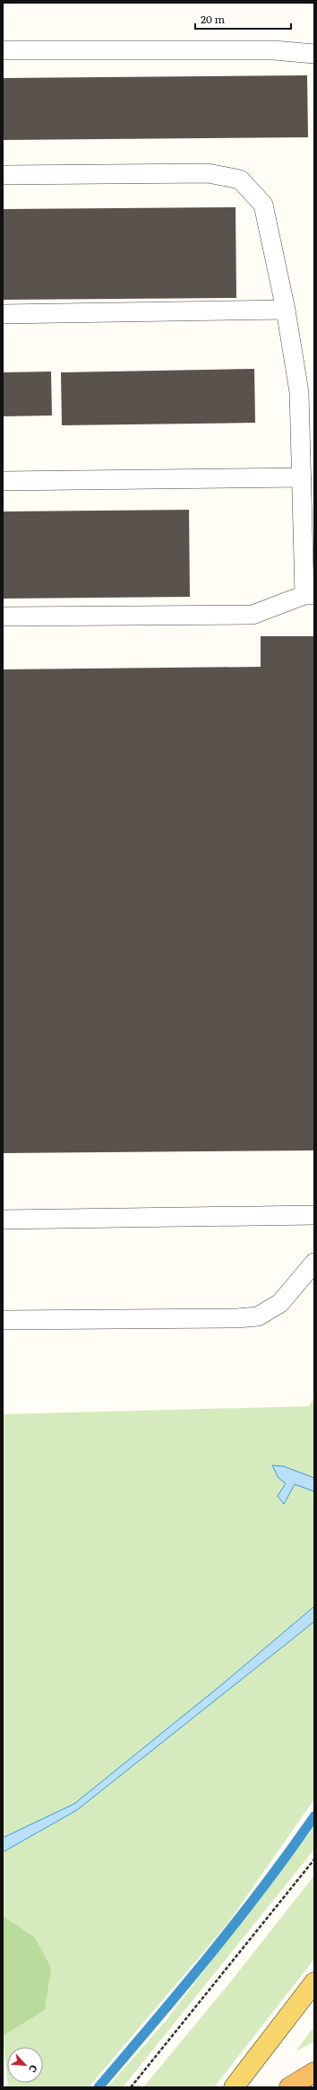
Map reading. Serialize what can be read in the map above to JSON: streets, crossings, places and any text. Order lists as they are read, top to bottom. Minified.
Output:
{"scale_bar":"20 m","north":"bottom right"}
